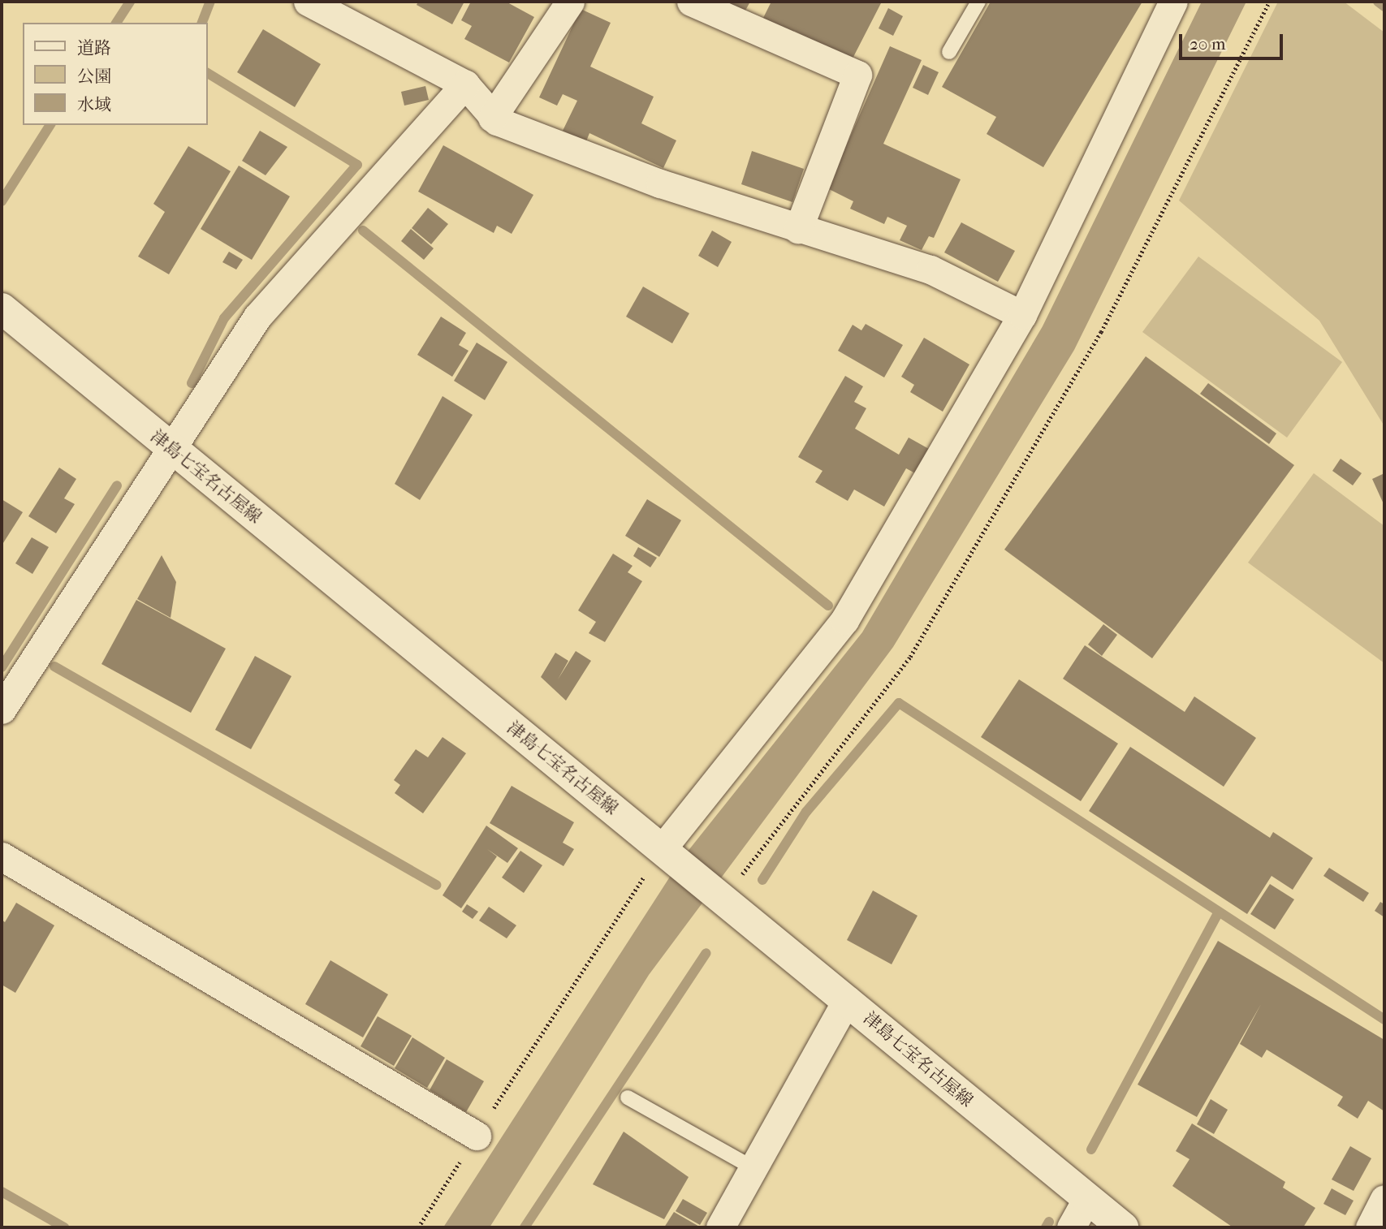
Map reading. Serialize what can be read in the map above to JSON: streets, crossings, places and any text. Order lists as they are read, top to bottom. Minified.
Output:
{"streets":{"main road":["津島七宝名古屋線"]},"legend":["道路","公園","水域"],"scale_bar":"20 m"}
